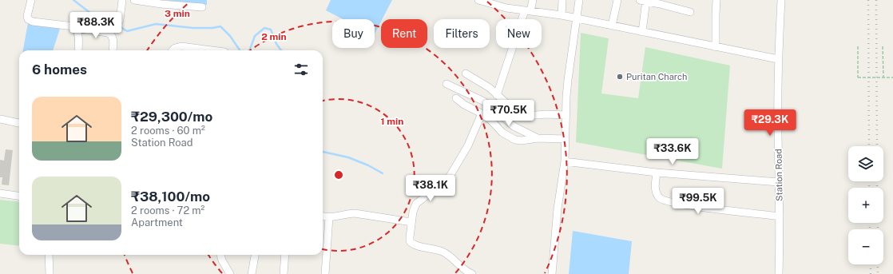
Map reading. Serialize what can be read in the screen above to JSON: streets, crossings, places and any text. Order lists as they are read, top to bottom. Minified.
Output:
{"streets":{"street":["Station Road"]},"places":["Puritan Charch"],"page":{"price":["₹88.3K","₹70.5K","₹29.3K","₹33.6K","₹38.1K","₹99.5K"],"chip":["Buy","Rent","Filters","New"],"heading":"6 homes","list":[{"name":"₹29,300/mo","note":"2 rooms · 60 m² · Station Road"},{"name":"₹38,100/mo","note":"2 rooms · 72 m² · Apartment"}],"map_buttons":["+","−"]},"rings":["3 min","2 min","1 min"]}
